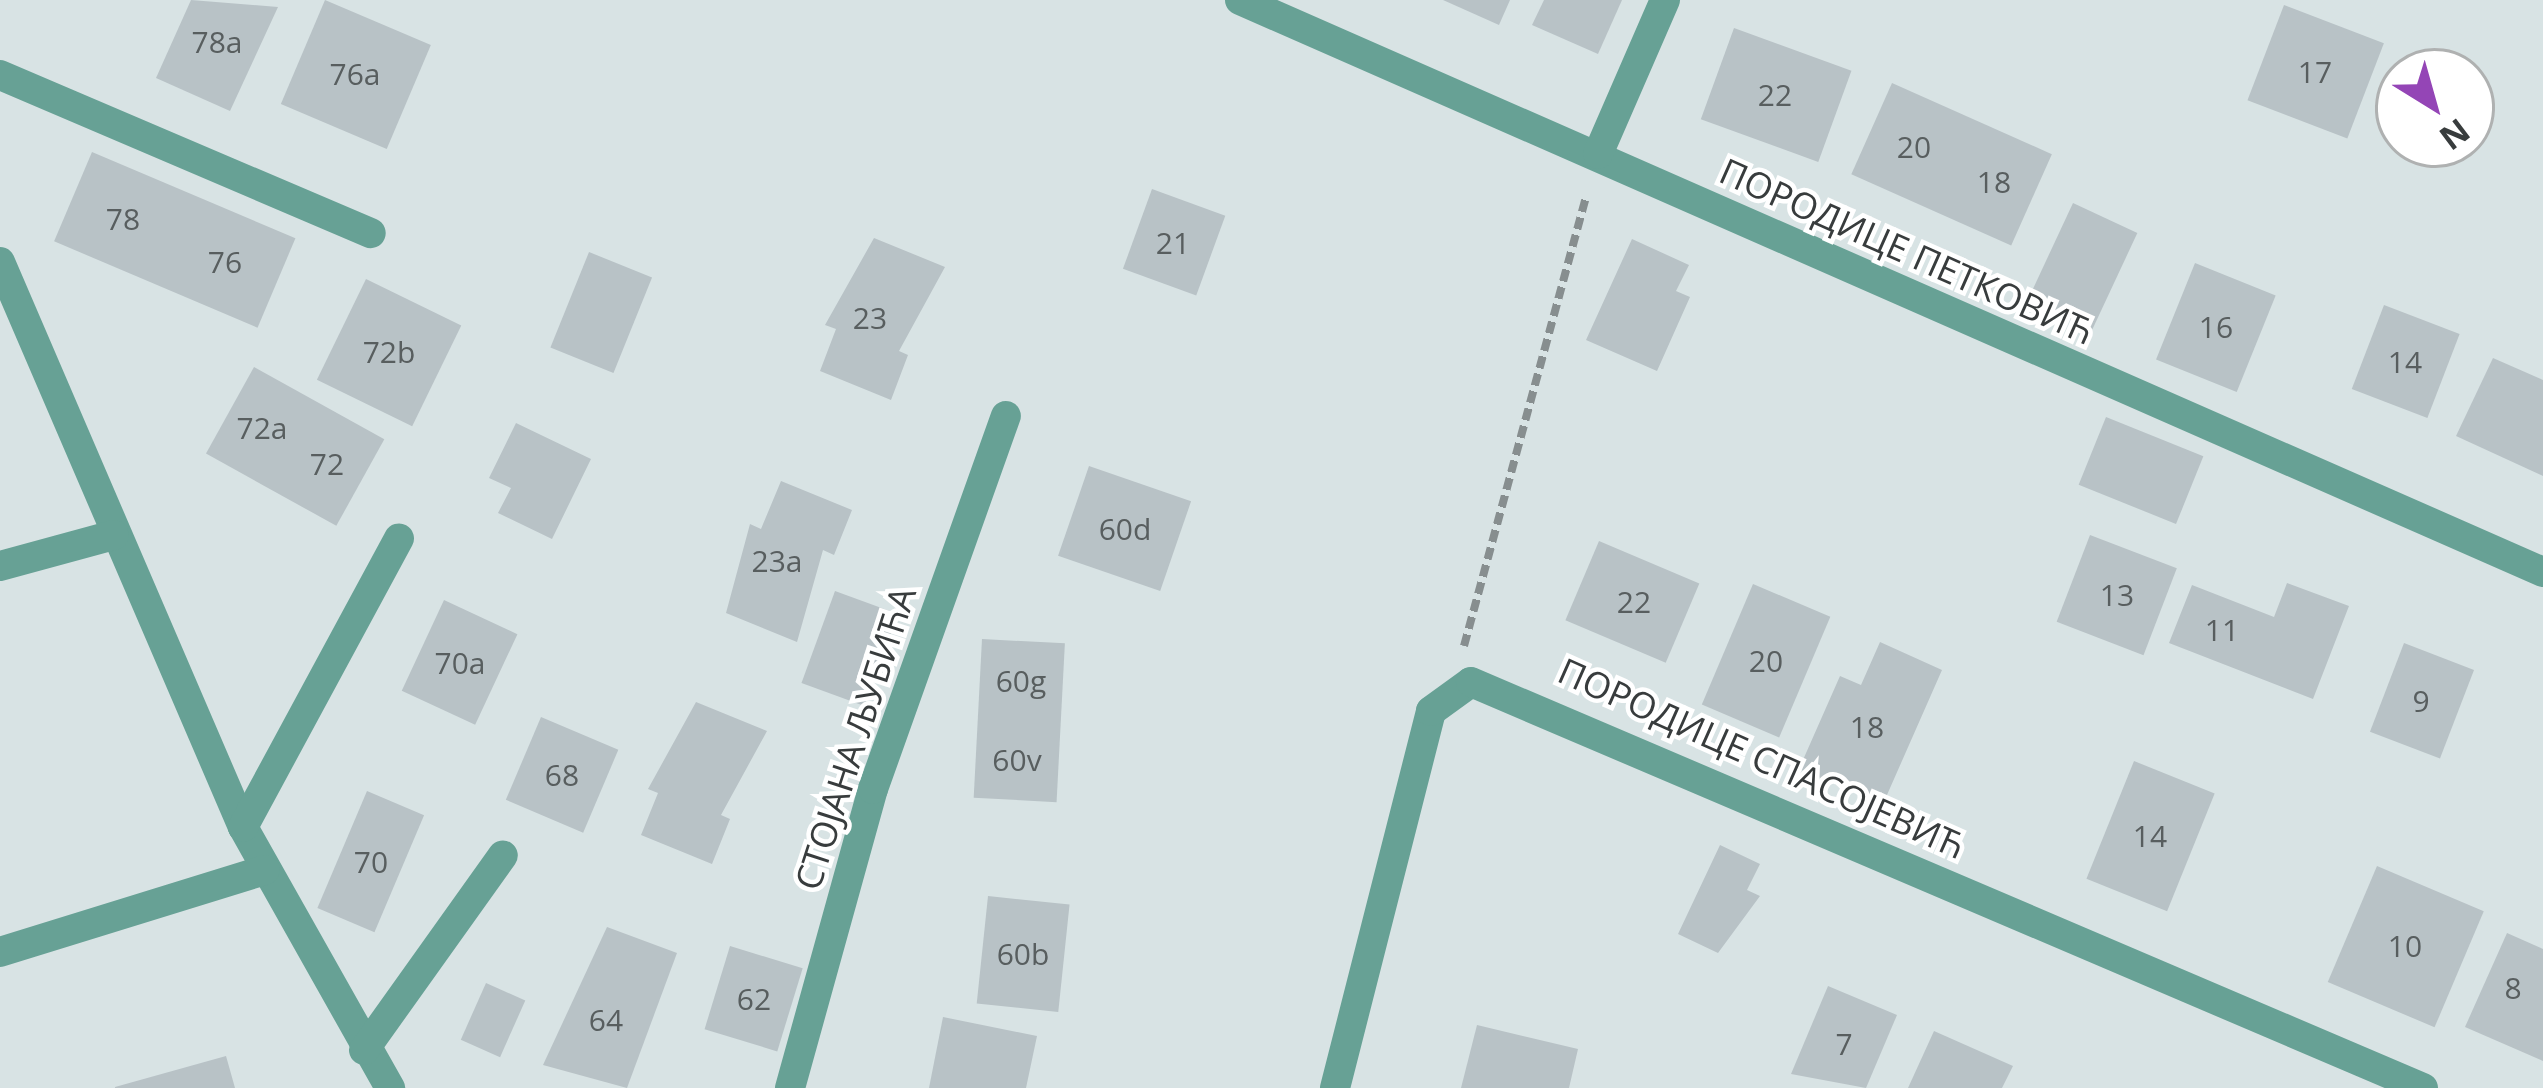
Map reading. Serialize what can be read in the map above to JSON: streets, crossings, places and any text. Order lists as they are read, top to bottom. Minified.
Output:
{"streets":{"street":["ПОРОДИЦЕ ПЕТКОВИЋ","СТОЈАНА ЉУБИЋА","ПОРОДИЦЕ СПАСОЈЕВИЋ"]},"house_numbers":["78a","17","76a","22","20","18","78","21","76","23","16","72b","14","72a","72","60d","23a","13","22","11","20","70a","60g","9","18","60v","68","14","70","10","60b","8","62","64","7"],"north":"bottom right"}
